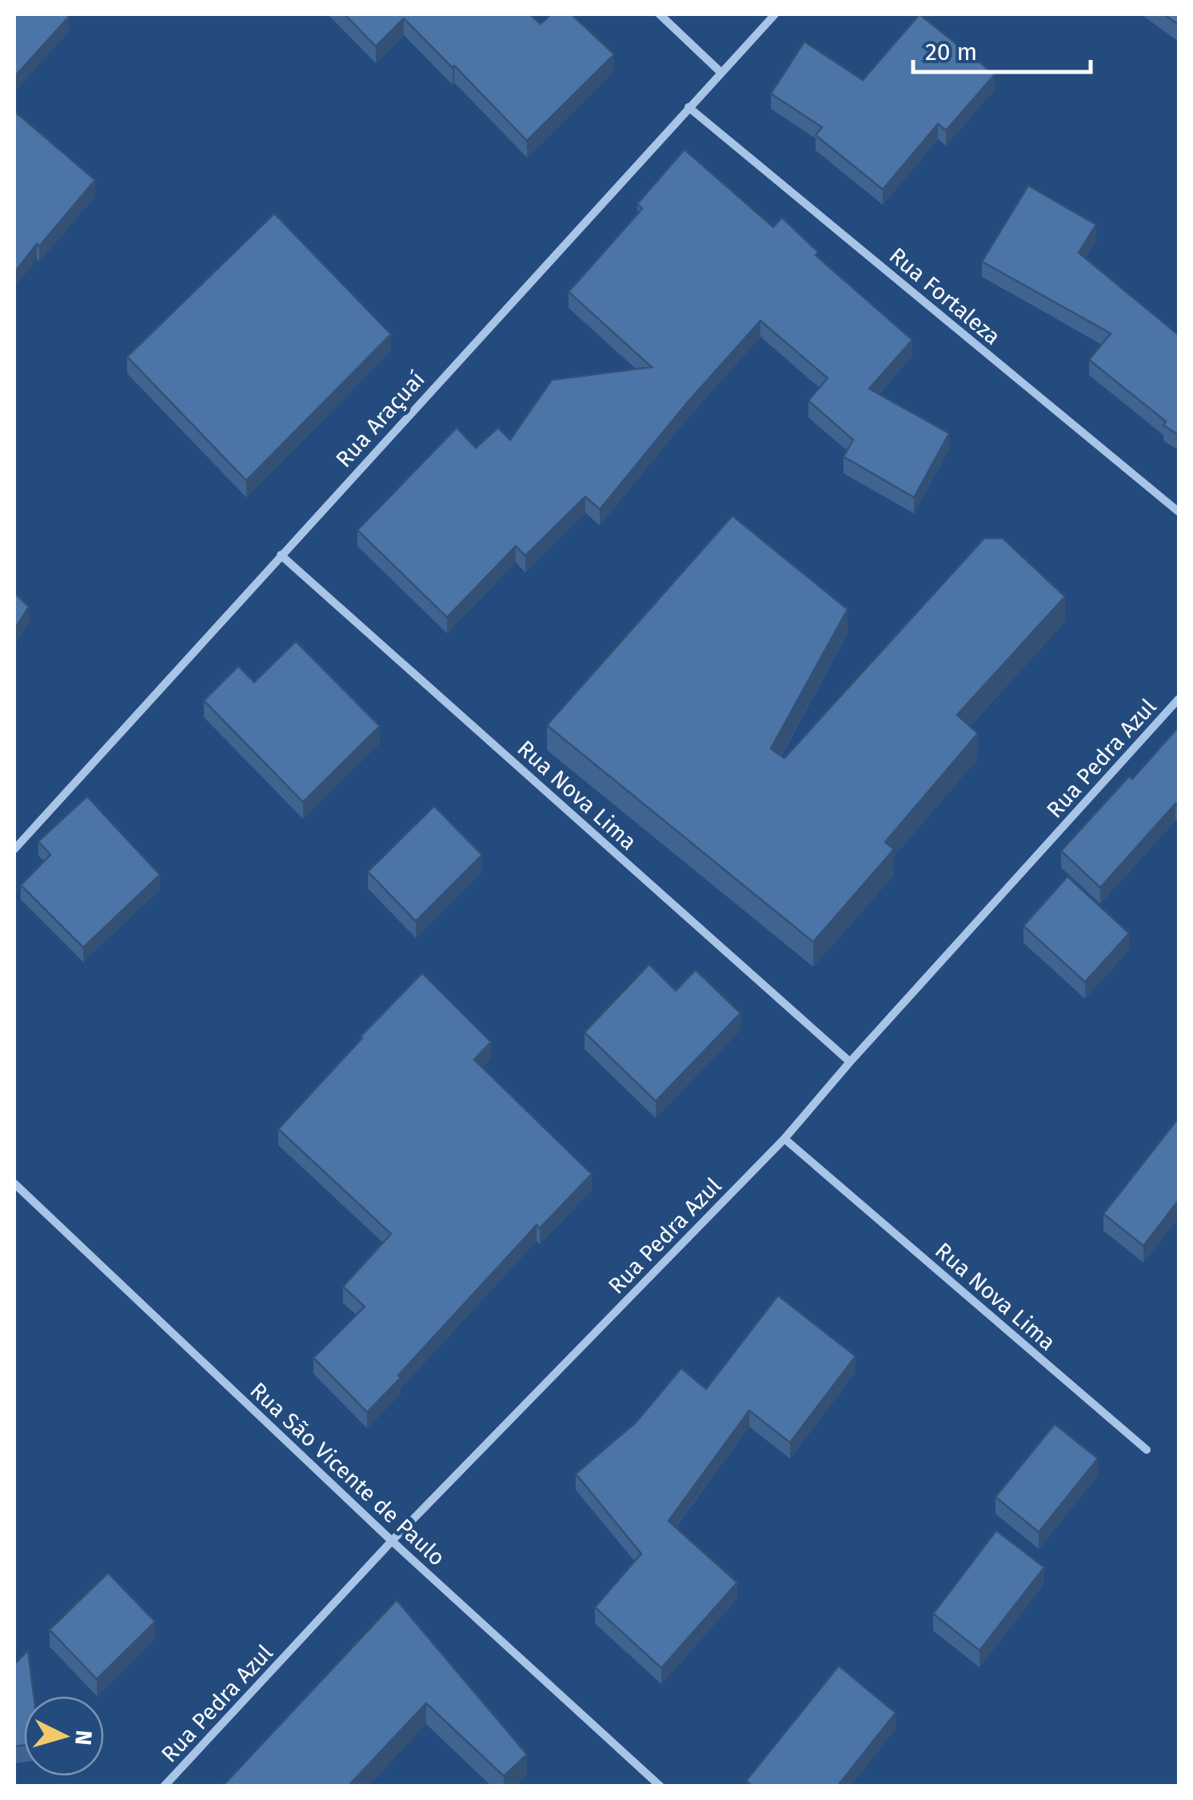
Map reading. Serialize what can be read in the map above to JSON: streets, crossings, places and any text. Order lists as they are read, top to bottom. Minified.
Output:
{"streets":{"street":["Rua Fortaleza","Rua Araçuaí","Rua Pedra Azul","Rua Nova Lima","Rua São Vicente de Paulo"]},"crossings":[["Rua Fortaleza","Rua Araçuaí"],["Rua Araçuaí","Rua Nova Lima"],["Rua Pedra Azul","Rua Nova Lima"],["Rua Pedra Azul","Rua São Vicente de Paulo"]],"scale_bar":"20 m","north":"right"}
